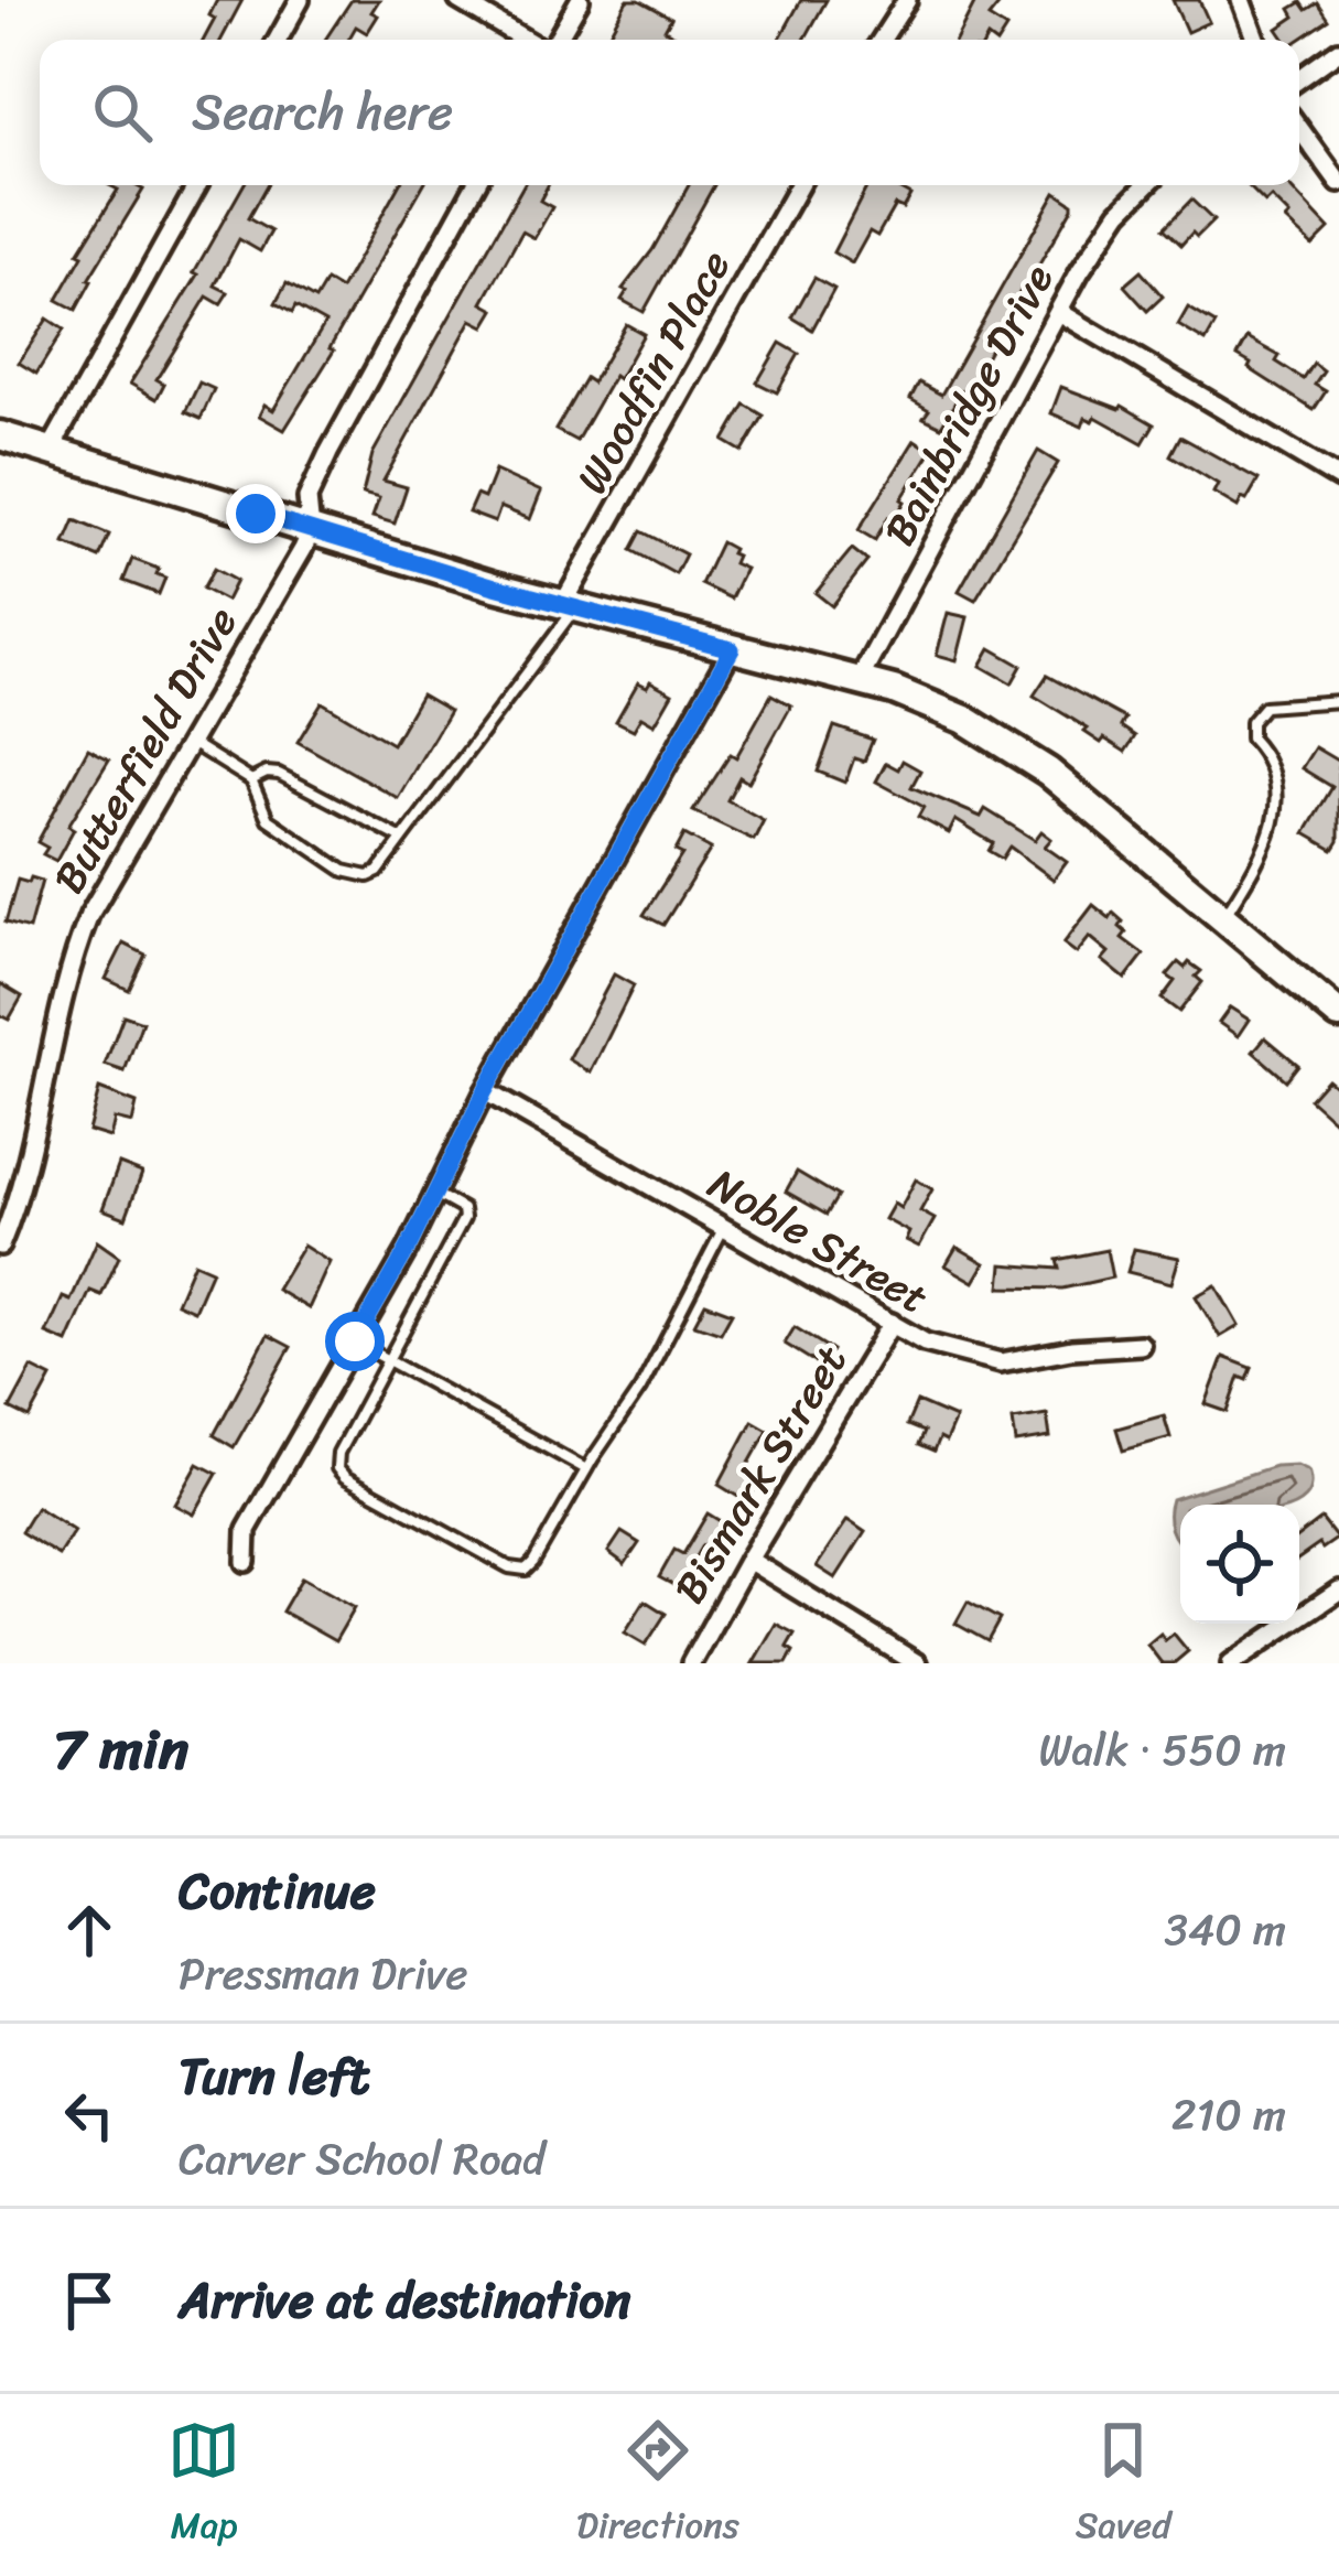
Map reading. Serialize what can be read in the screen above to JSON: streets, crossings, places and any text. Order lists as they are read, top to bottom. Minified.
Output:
{"streets":{"street":["Woodfin Place","Bainbridge Drive","Butterfield Drive","Noble Street","Bismark Street"]},"crossings":[["Noble Street","Bismark Street"]],"page":{"search":"Search here","heading":["7 min","Walk · 550 m"],"list":[["Continue","Pressman Drive","340 m"],["Turn left","Carver School Road","210 m"],"Arrive at destination"],"nav":["Map","Directions","Saved"]}}
